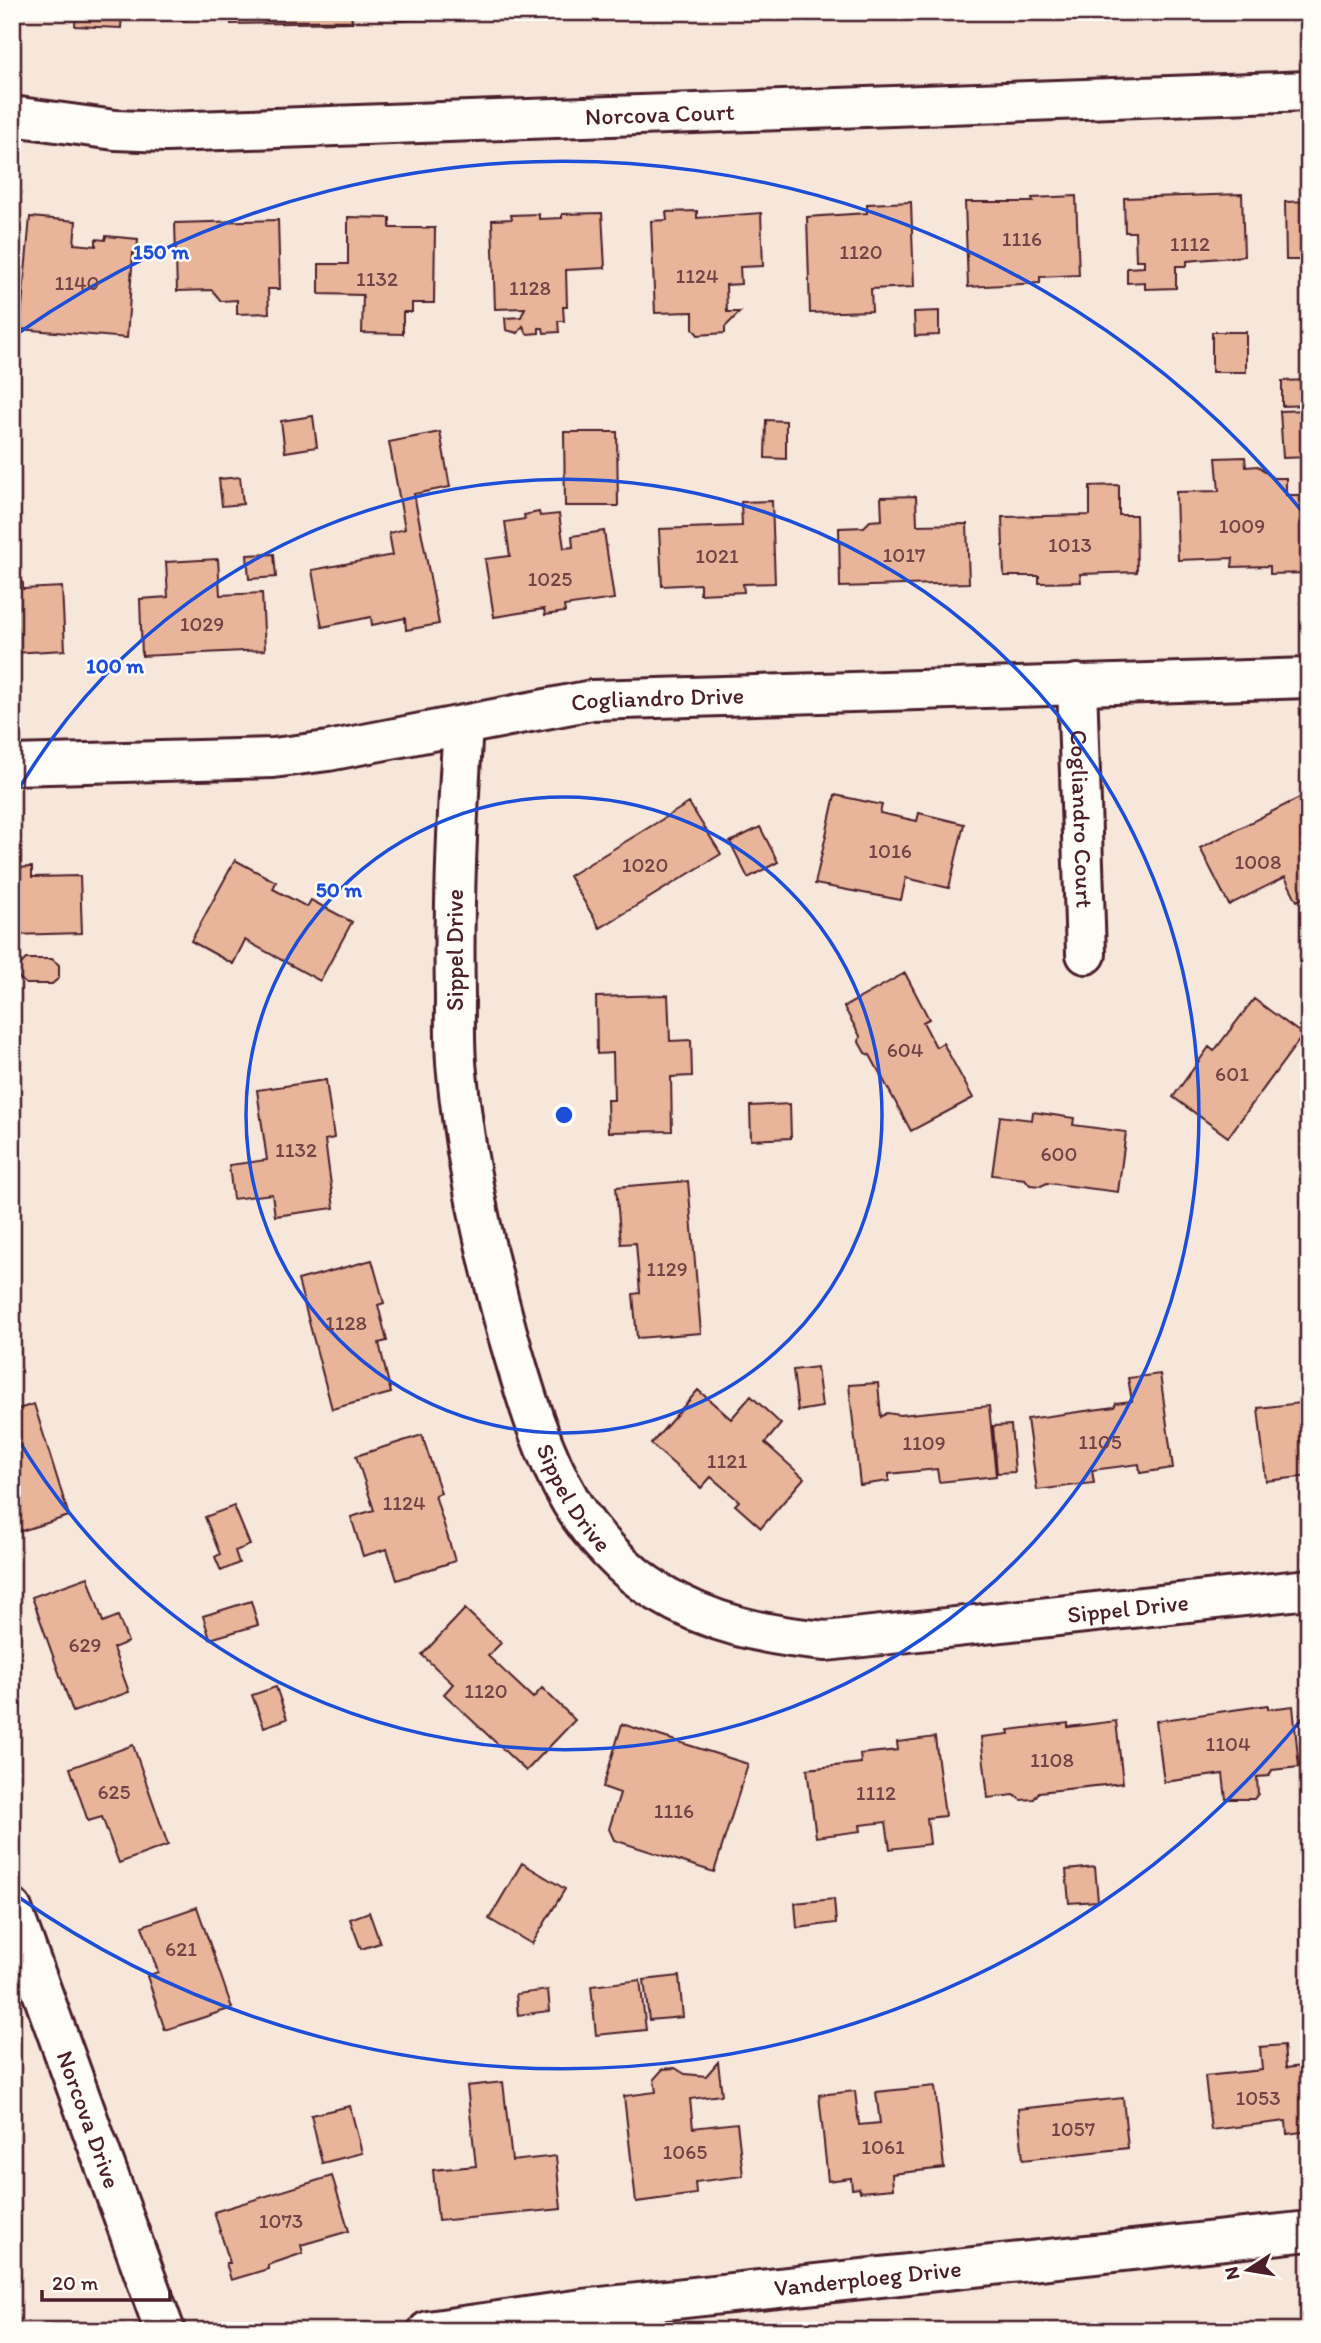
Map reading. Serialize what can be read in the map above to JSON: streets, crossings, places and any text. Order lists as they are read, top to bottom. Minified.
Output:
{"streets":{"street":["Norcova Court","Cogliandro Drive","Cogliandro Court","Sippel Drive","Norcova Drive","Vanderploeg Drive"]},"crossings":[["Cogliandro Drive","Cogliandro Court"],["Cogliandro Drive","Sippel Drive"]],"house_numbers":["1116","1112","1120","1124","1132","1140","1128","1009","1013","1017","1021","1025","1029","1016","1008","1020","604","601","1132","600","1129","1128","1105","1109","1121","1124","629","1120","1104","1108","625","1112","1116","621","1053","1057","1061","1065","1073"],"scale_bar":"20 m","north":"left","rings":["150 m","100 m","50 m"]}
